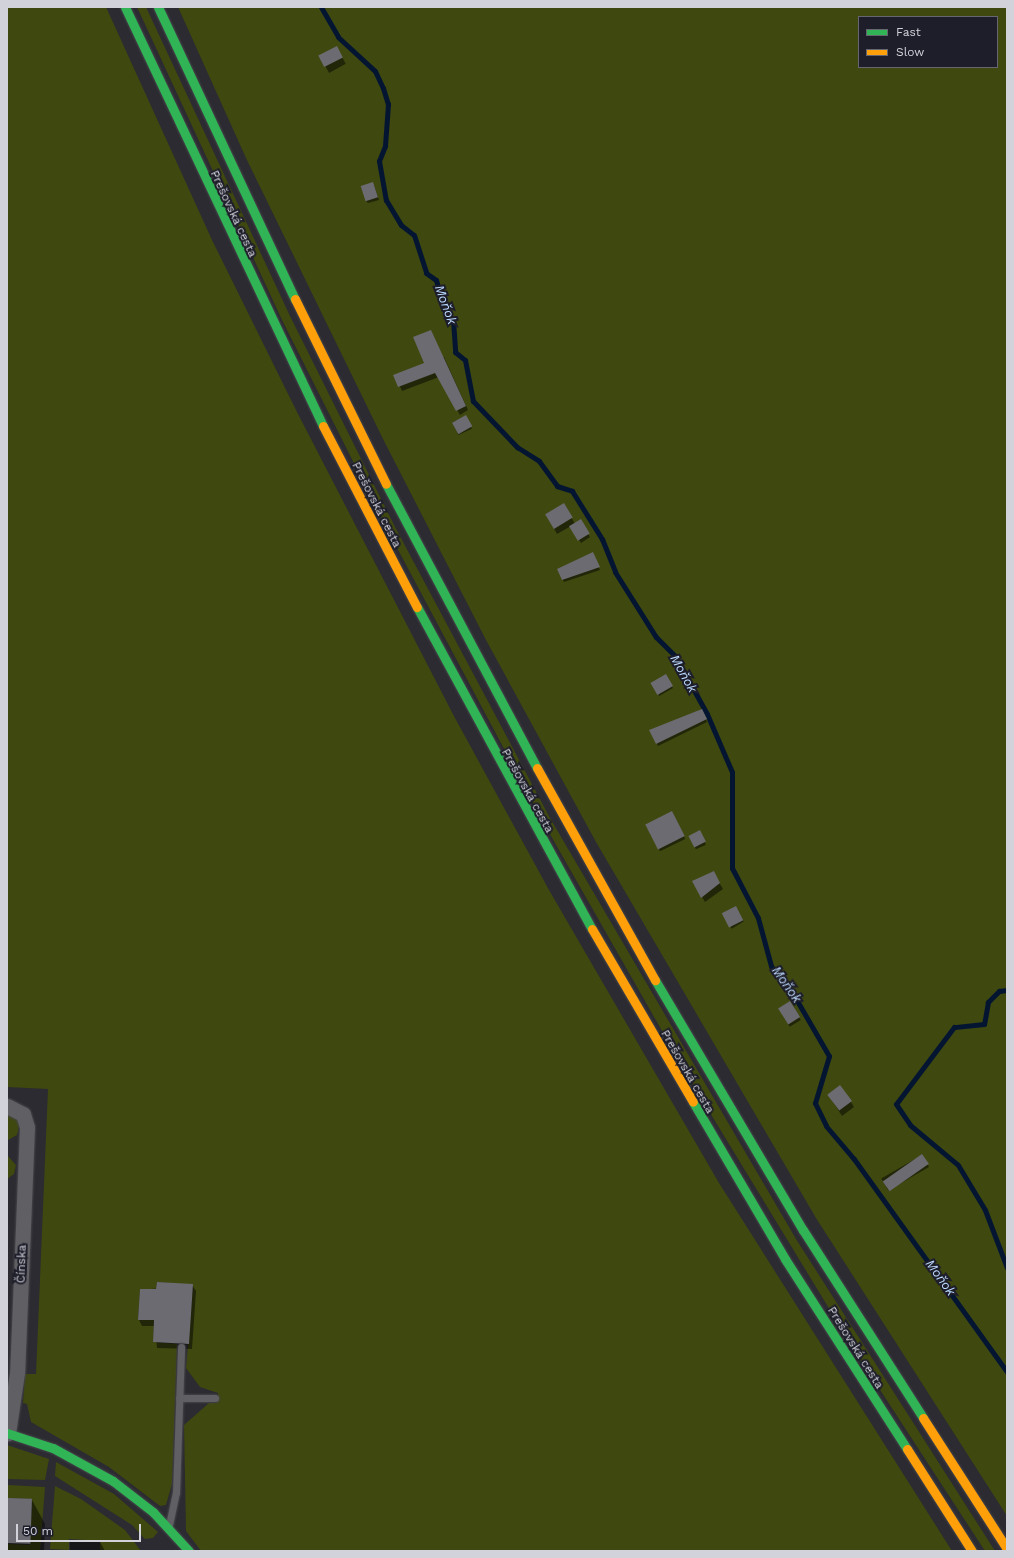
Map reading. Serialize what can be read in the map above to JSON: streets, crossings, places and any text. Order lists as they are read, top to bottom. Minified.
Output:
{"streets":{"main road":["Prešovská cesta"],"street":["Čínska"]},"water":["Moňok"],"legend":["Fast","Slow"],"scale_bar":"50 m"}
